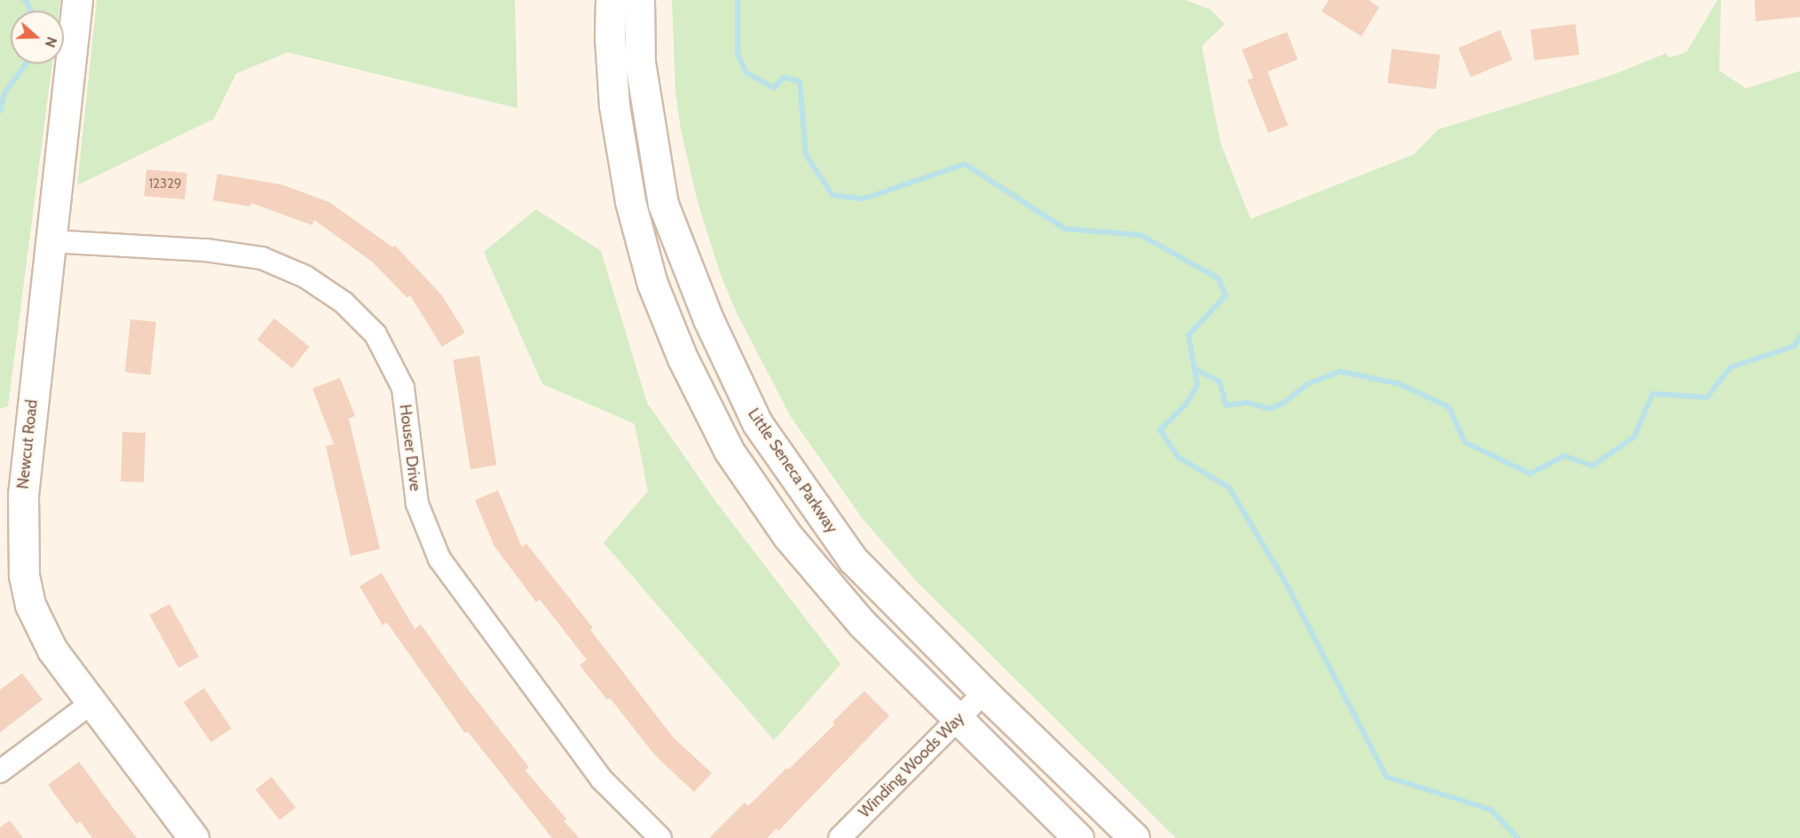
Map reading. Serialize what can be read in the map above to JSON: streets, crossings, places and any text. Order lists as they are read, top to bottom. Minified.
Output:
{"streets":{"main road":["Newcut Road","Little Seneca Parkway"],"street":["Houser Drive","Winding Woods Way"]},"crossings":[["Newcut Road","Houser Drive"],["Little Seneca Parkway","Winding Woods Way"]],"house_numbers":["12329"],"north":"right"}
